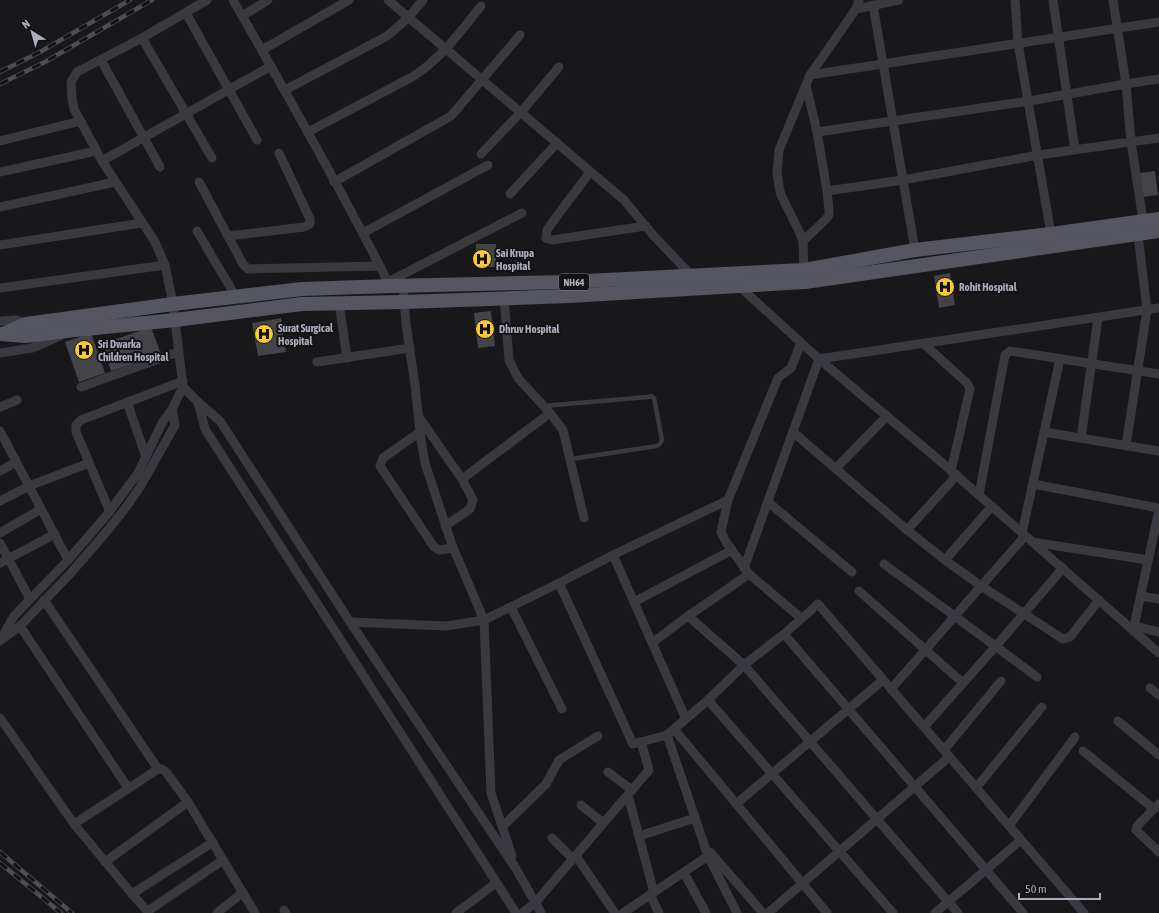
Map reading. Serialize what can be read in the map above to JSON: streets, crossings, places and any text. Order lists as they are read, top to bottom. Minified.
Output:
{"streets":{"main road":["NH64"]},"places":{"hospital":["Sai Krupa Hospital","Rohit Hospital","Dhruv Hospital","Surat Surgical Hospital","Sri Dwarka Children Hospital"]},"scale_bar":"50 m","north":"top left"}
